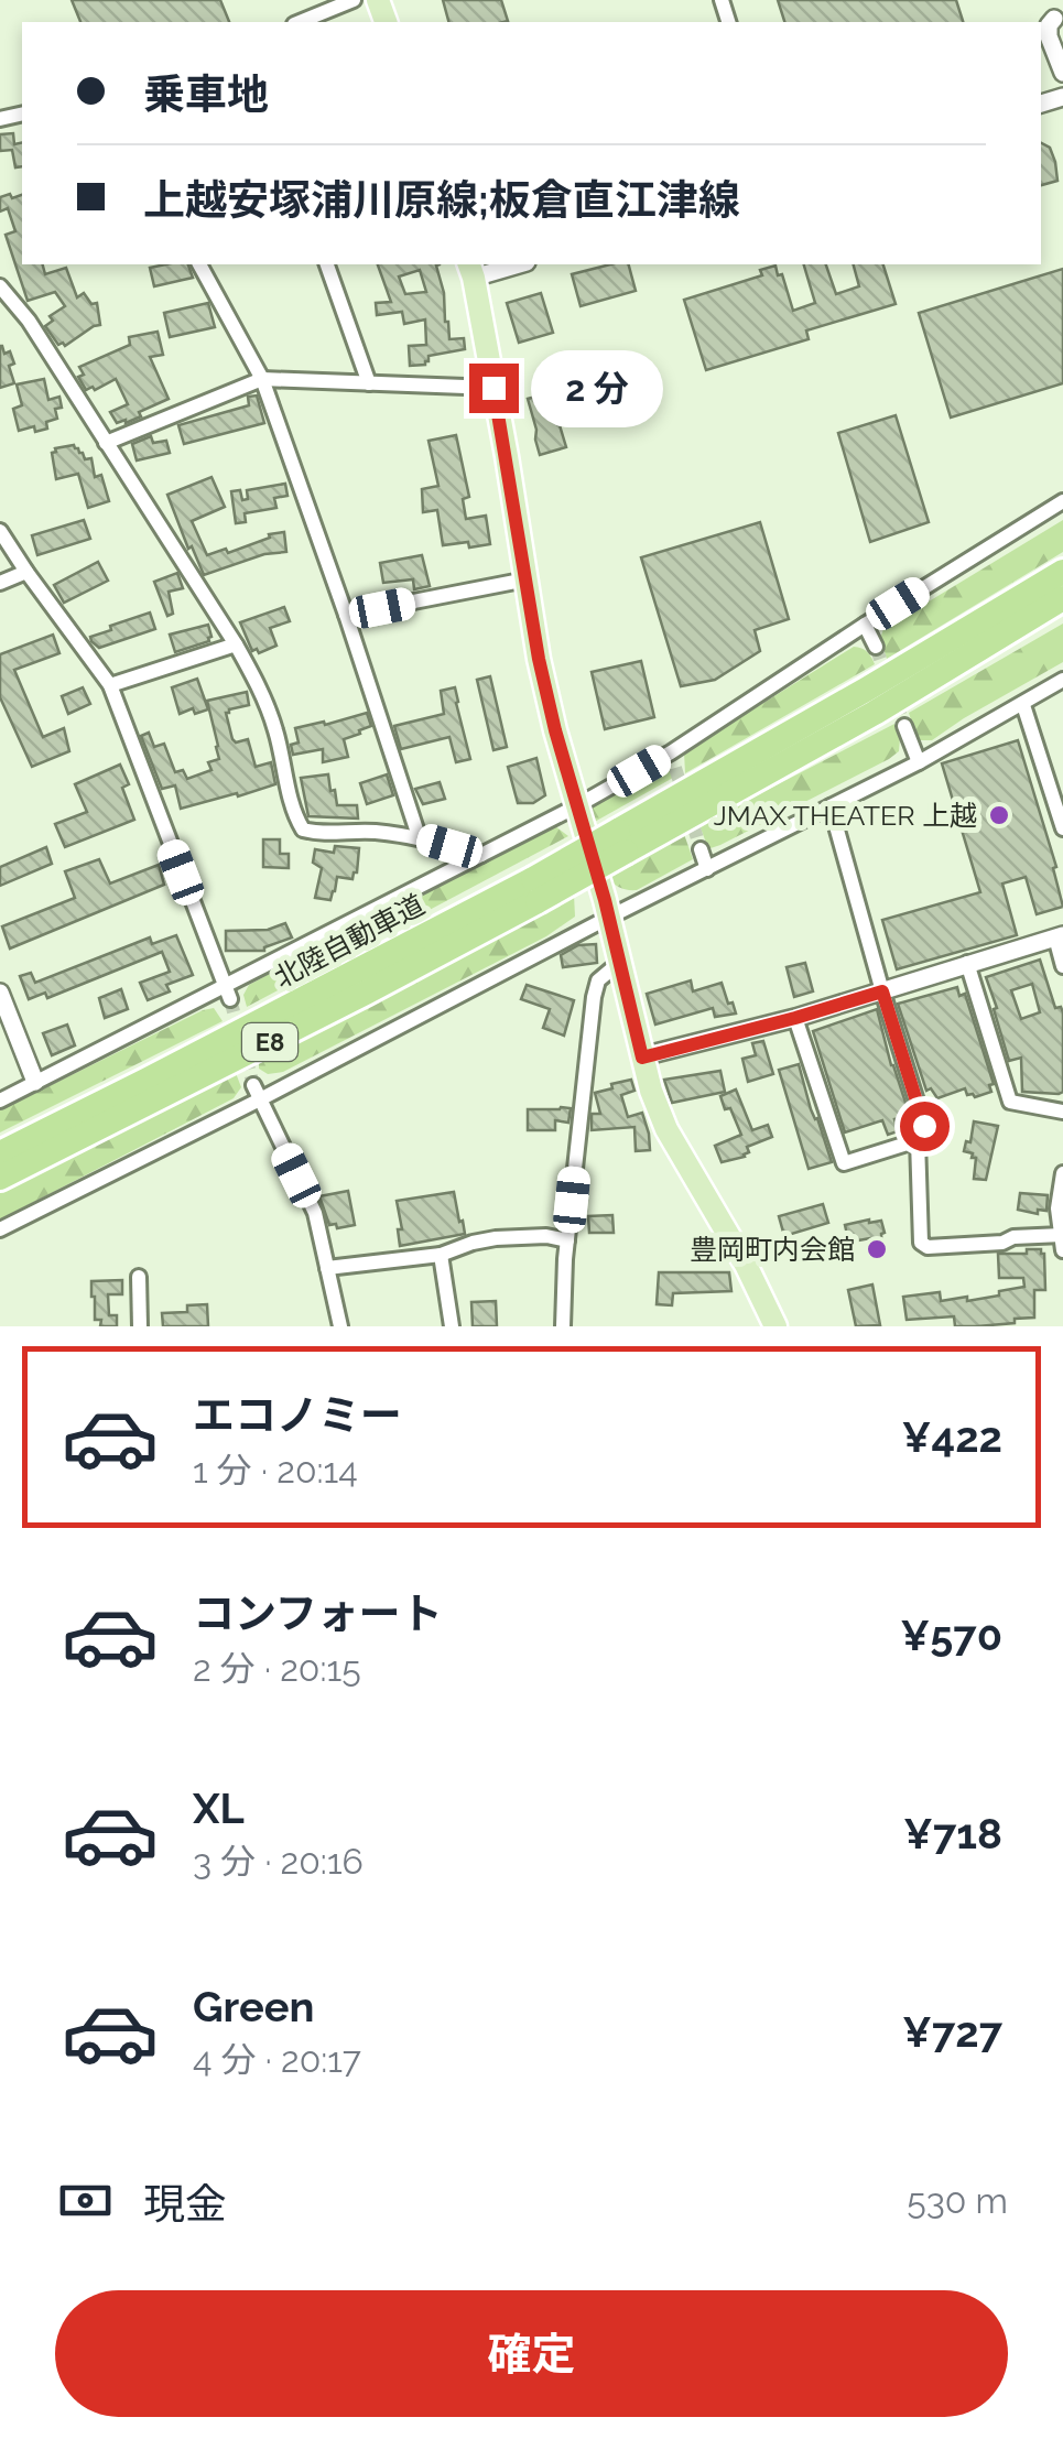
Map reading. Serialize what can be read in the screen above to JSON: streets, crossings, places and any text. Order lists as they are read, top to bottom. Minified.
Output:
{"streets":{"highway":["北陸自動車道","E8"]},"places":["JMAX THEATER 上越","豊岡町内会館"],"page":{"banner":["乗車地","上越安塚浦川原線;板倉直江津線"],"bubble":"2 分","list":[{"name":"エコノミー","note":"1 分 · 20:14","value":"¥422"},{"name":"コンフォート","note":"2 分 · 20:15","value":"¥570"},{"name":"XL","note":"3 分 · 20:16","value":"¥718"},{"name":"Green","note":"4 分 · 20:17","value":"¥727"}],"pay":["現金","530 m"],"buttons":"確定"}}
